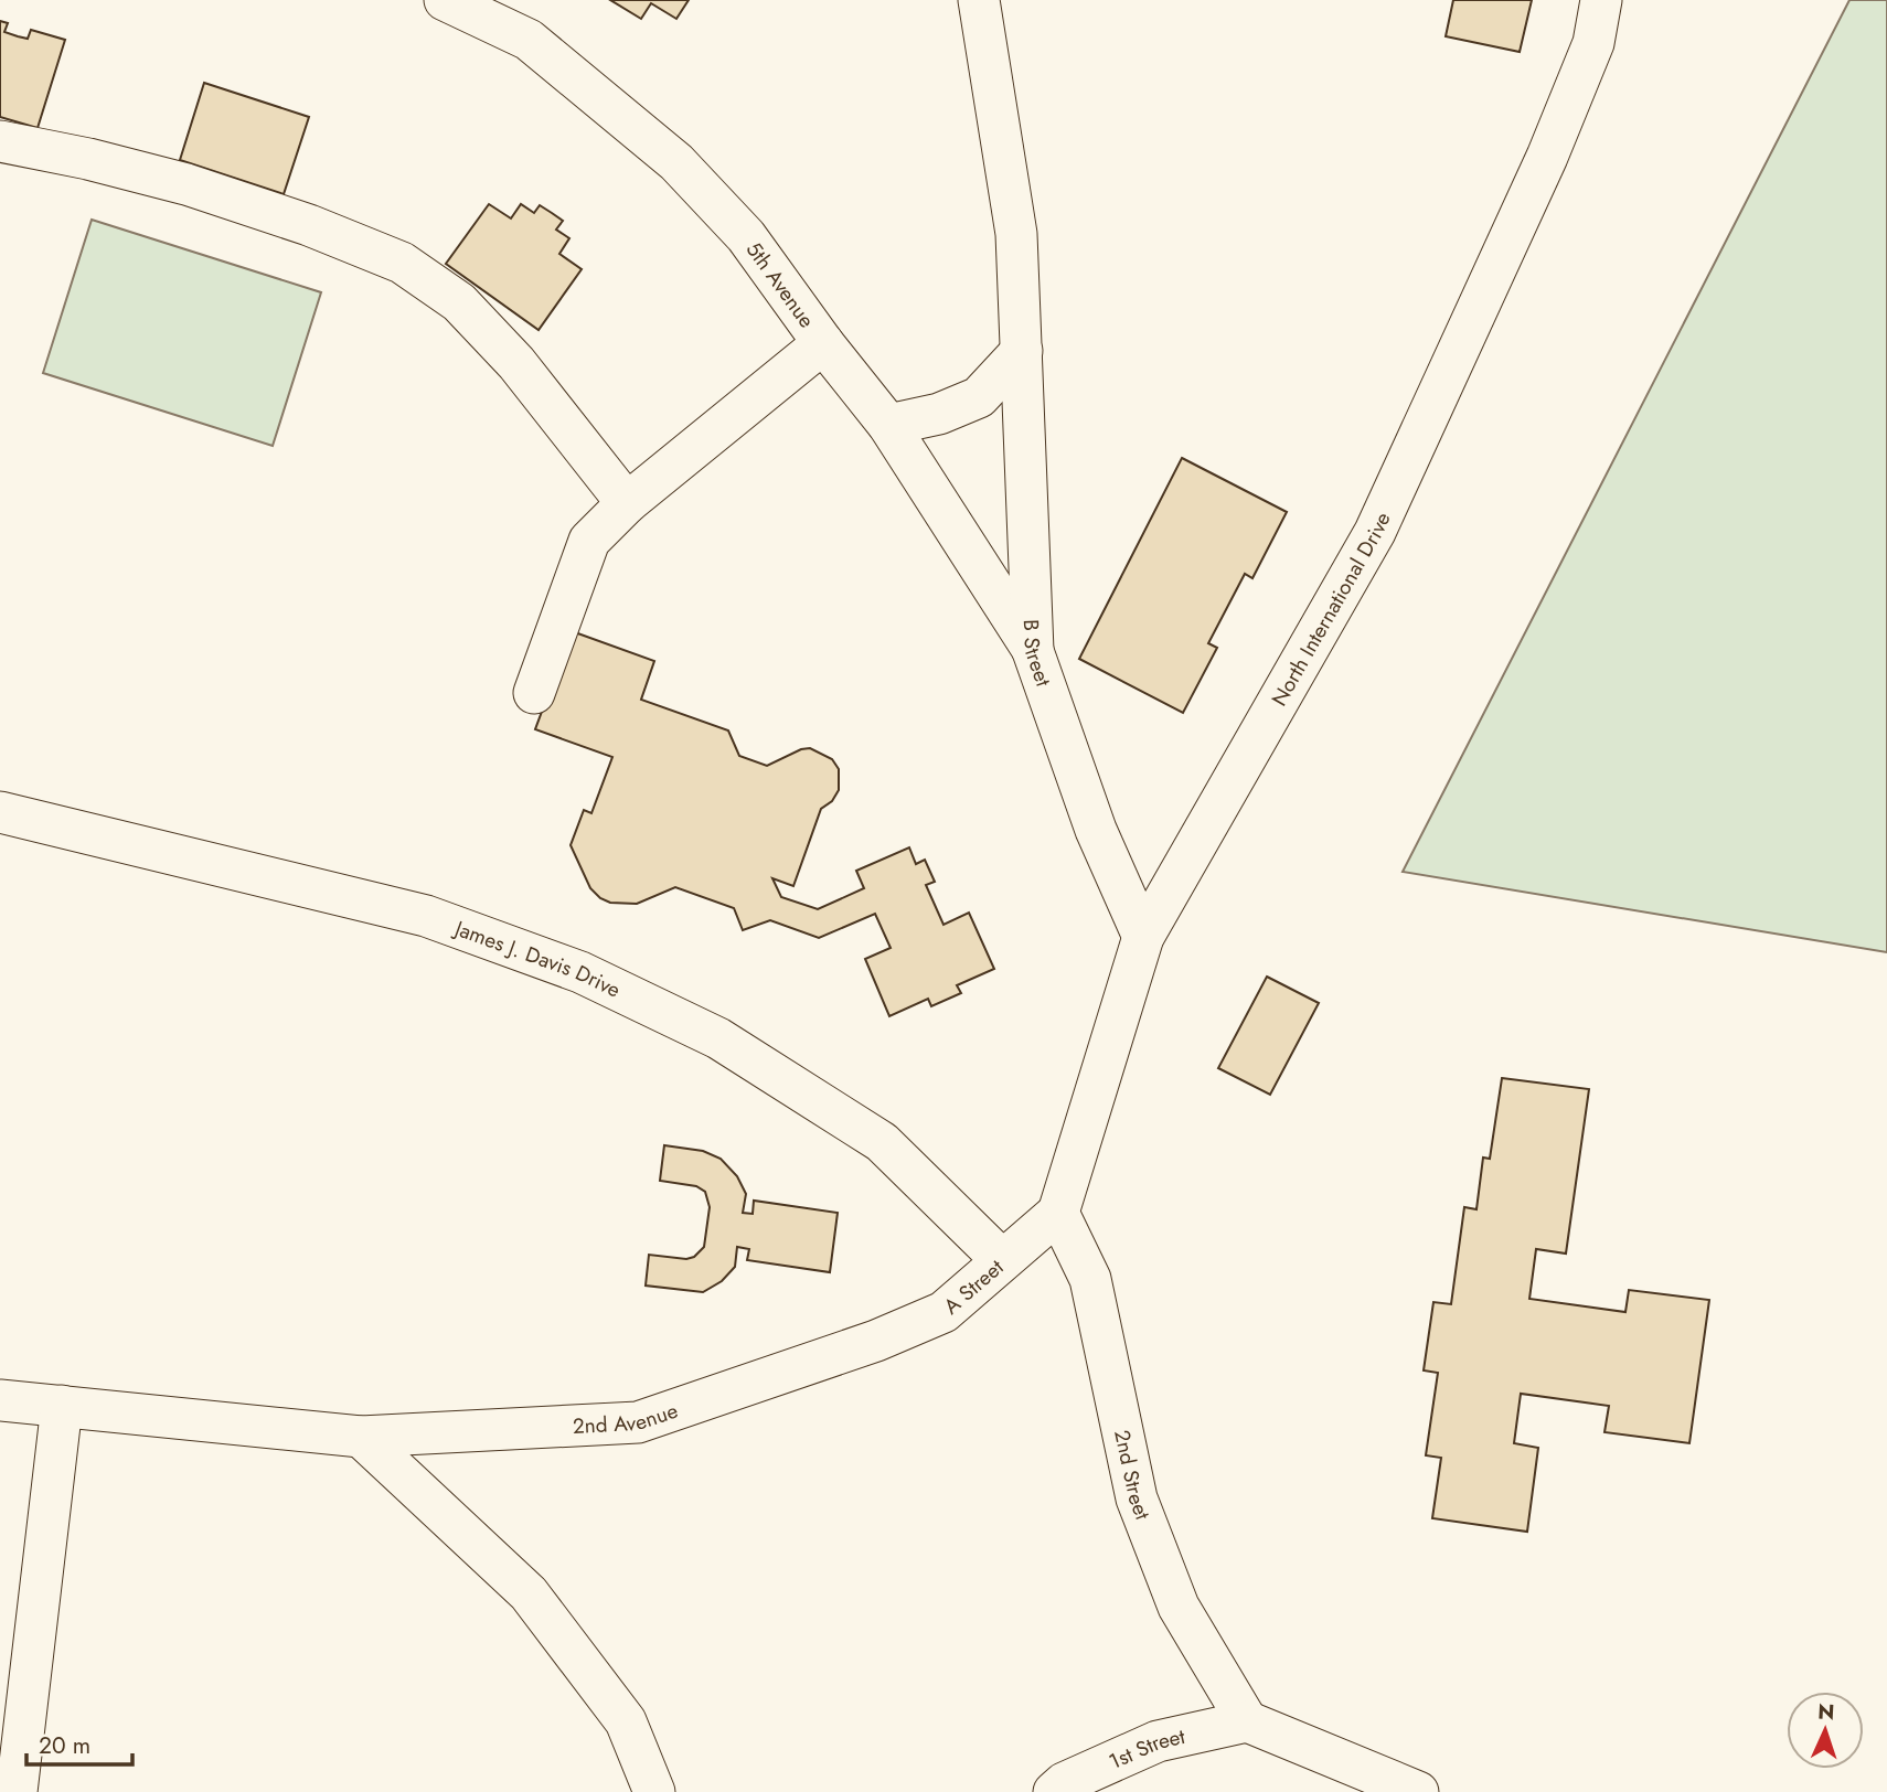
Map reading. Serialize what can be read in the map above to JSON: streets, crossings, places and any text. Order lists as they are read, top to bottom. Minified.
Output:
{"streets":{"street":["5th Avenue","North International Drive","B Street","James J. Davis Drive","A Street","2nd Avenue","2nd Street","1st Street"]},"crossings":[["5th Avenue","B Street"],["North International Drive","B Street"],["North International Drive","A Street"],["North International Drive","2nd Street"],["James J. Davis Drive","A Street"],["A Street","2nd Avenue"],["A Street","2nd Street"],["2nd Street","1st Street"]],"scale_bar":"20 m","north":"top"}
